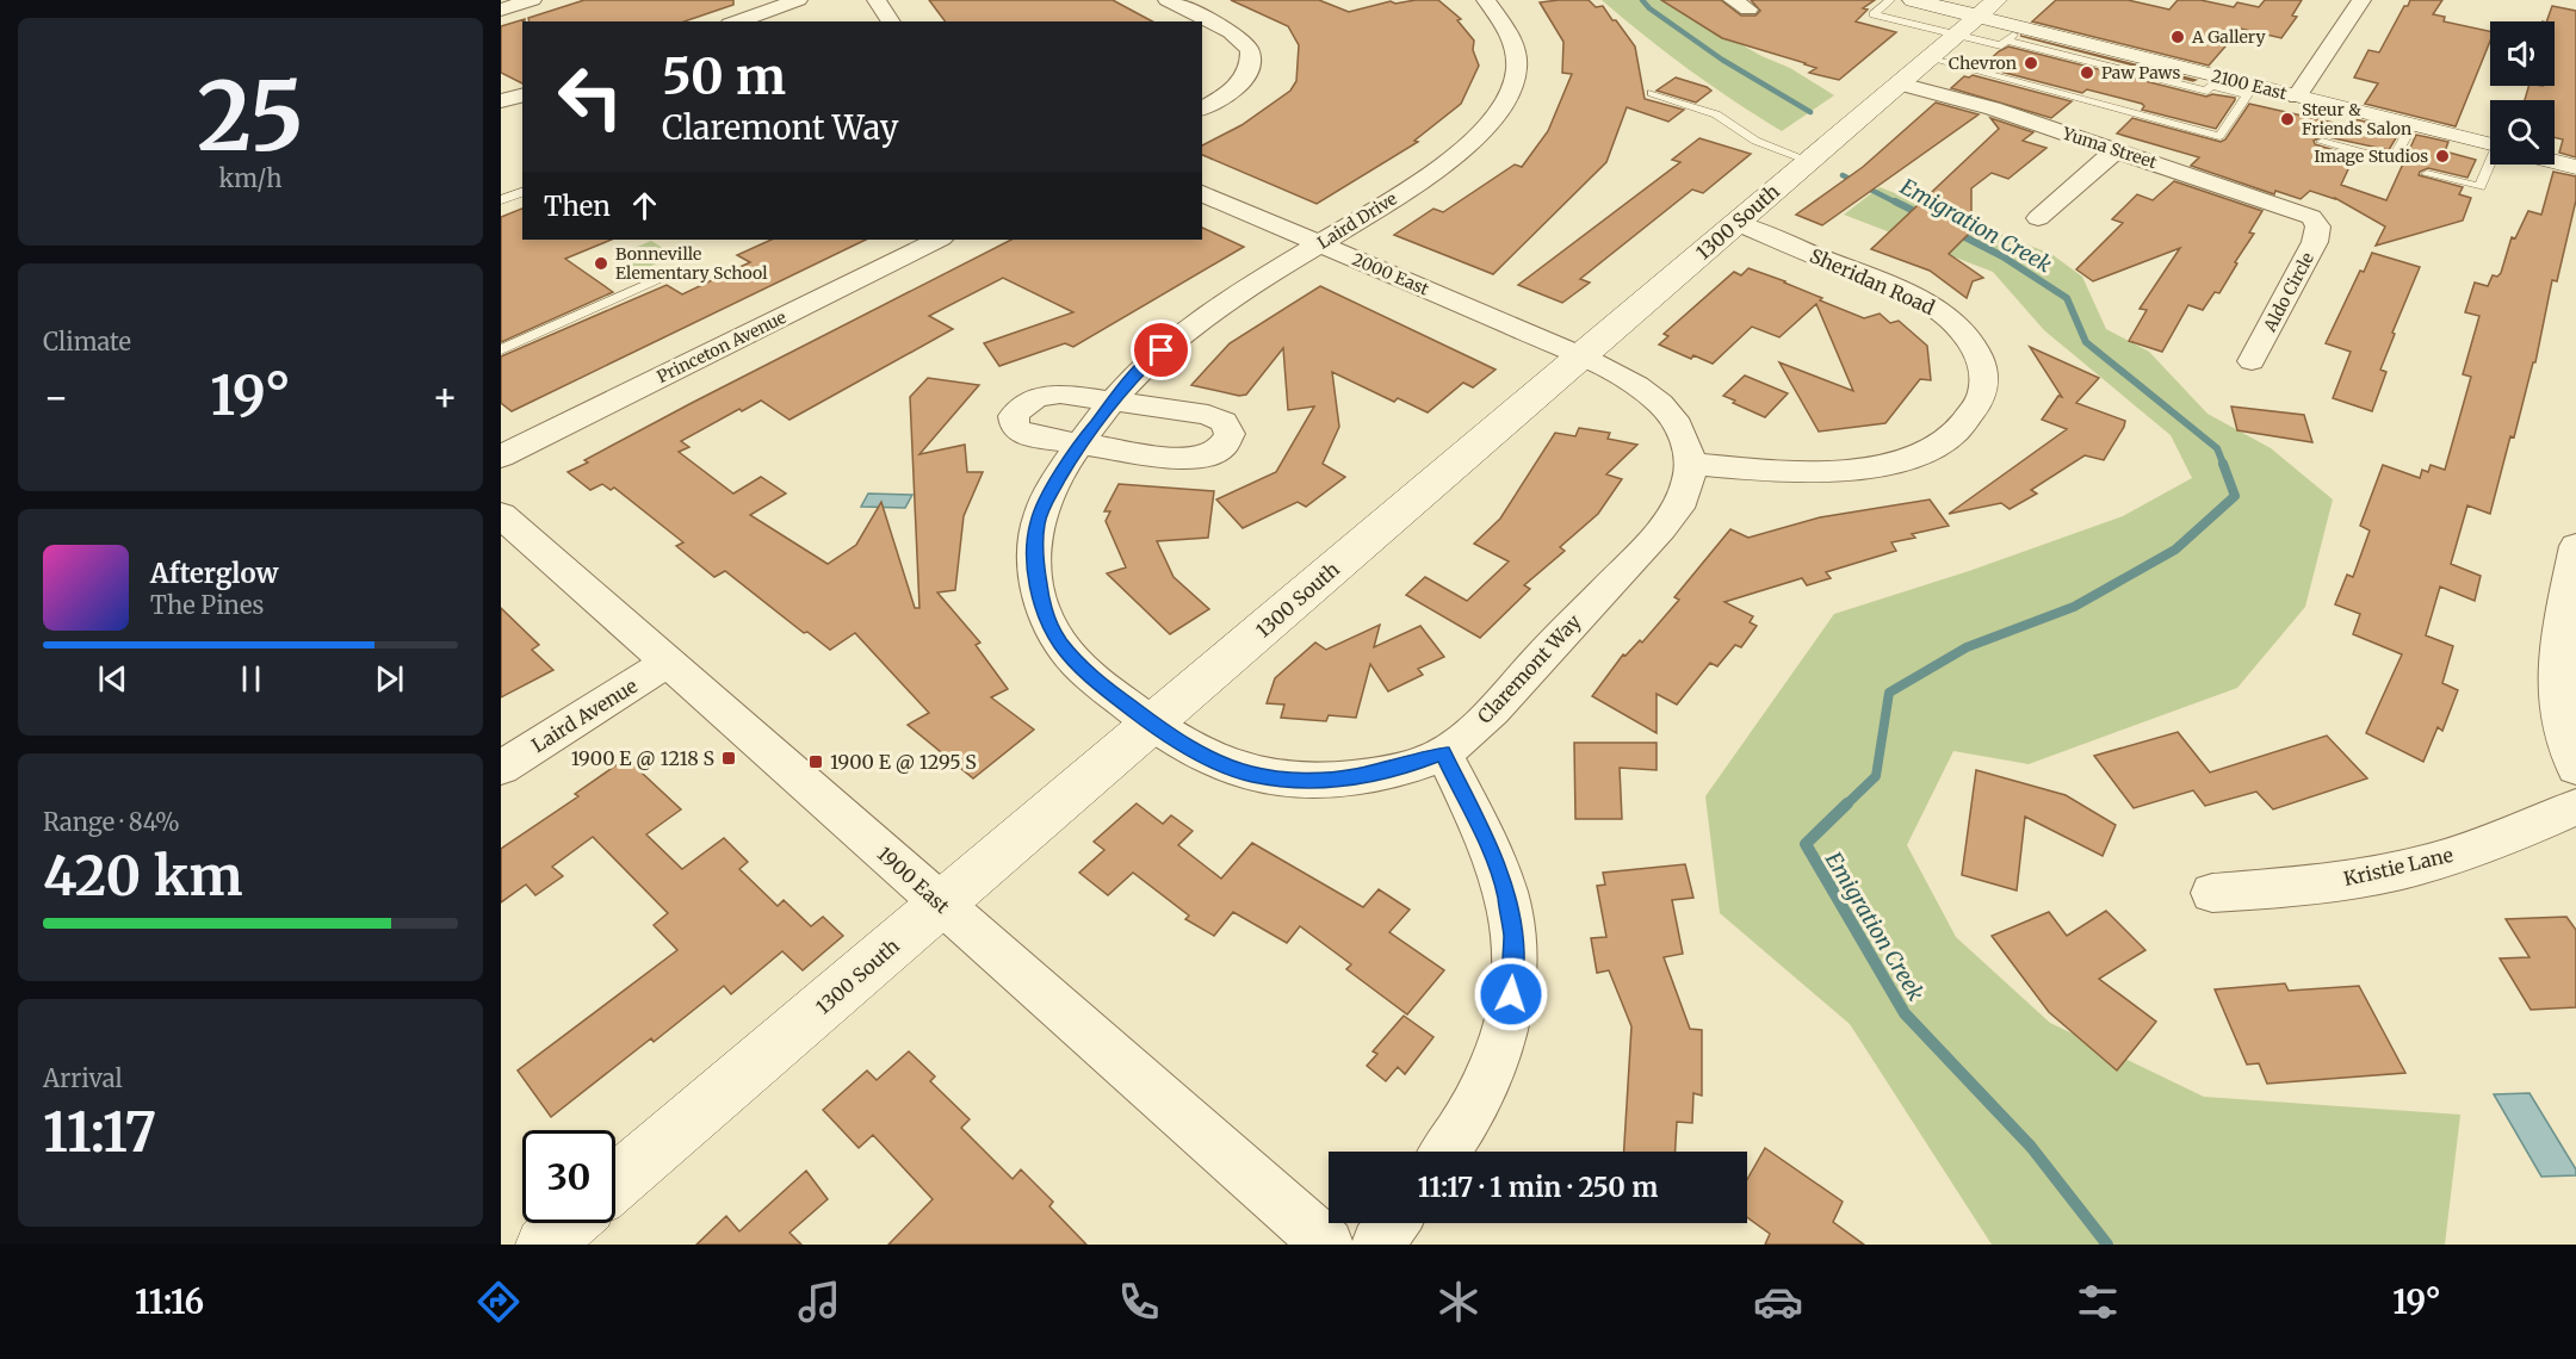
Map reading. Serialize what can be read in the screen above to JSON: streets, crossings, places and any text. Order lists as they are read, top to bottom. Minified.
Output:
{"streets":{"street":["2100 East","Yuma Street","Laird Drive","1300 South","2000 East","Sheridan Road","Aldo Circle","Princeton Avenue","Claremont Way","Laird Avenue","Kristie Lane","1900 East"]},"crossings":[["2100 East","Yuma Street"],["2100 East","1300 South"],["Yuma Street","1300 South"],["Yuma Street","Aldo Circle"],["Laird Drive","1300 South"],["Laird Drive","2000 East"],["Laird Drive","Claremont Way"],["1300 South","2000 East"],["1300 South","Sheridan Road"],["1300 South","Claremont Way"],["1300 South","1900 East"],["Sheridan Road","Claremont Way"],["Laird Avenue","1900 East"]],"water":["Emigration Creek"],"places":{"other":["A Gallery","Chevron","Paw Paws","Steur & Friends Salon","Image Studios","Bonneville Elementary School"],"transit":["1900 E @ 1218 S","1900 E @ 1295 S"]},"page":{"tile":[["25","km/h"],"Climate",["Range · 84%","420 km"],["Arrival","11:17"]],"turn":["50 m","Claremont Way"],"then":"Then","heat":["−","19°","+"],"song":["Afterglow","The Pines"],"limit":"30","trip":"11:17 · 1 min · 250 m","tabs":["11:16","19°"]}}
